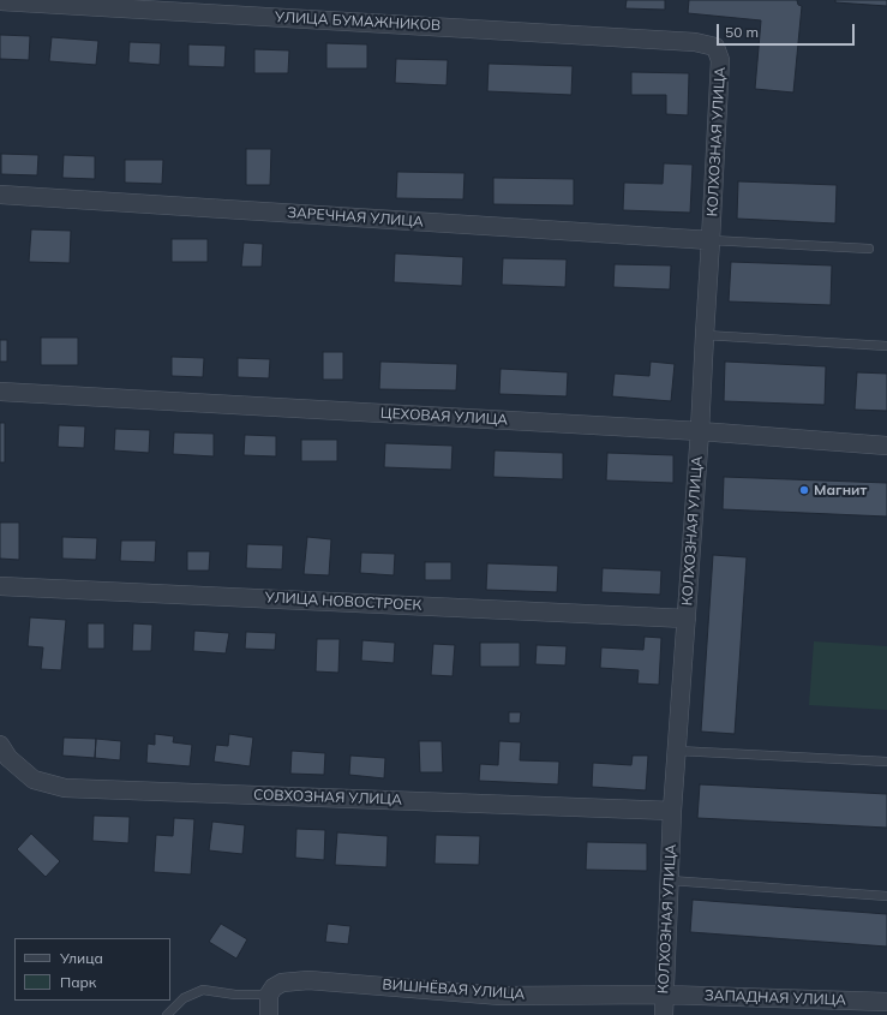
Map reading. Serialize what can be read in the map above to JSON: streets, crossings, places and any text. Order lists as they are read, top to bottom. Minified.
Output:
{"streets":{"street":["УЛИЦА БУМАЖНИКОВ","КОЛХОЗНАЯ УЛИЦА","ЗАРЕЧНАЯ УЛИЦА","ЦЕХОВАЯ УЛИЦА","УЛИЦА НОВОСТРОЕК","СОВХОЗНАЯ УЛИЦА","ВИШНЁВАЯ УЛИЦА","ЗАПАДНАЯ УЛИЦА"]},"crossings":[["УЛИЦА БУМАЖНИКОВ","КОЛХОЗНАЯ УЛИЦА"],["КОЛХОЗНАЯ УЛИЦА","ЗАРЕЧНАЯ УЛИЦА"],["КОЛХОЗНАЯ УЛИЦА","ЦЕХОВАЯ УЛИЦА"],["КОЛХОЗНАЯ УЛИЦА","УЛИЦА НОВОСТРОЕК"],["КОЛХОЗНАЯ УЛИЦА","СОВХОЗНАЯ УЛИЦА"],["КОЛХОЗНАЯ УЛИЦА","ВИШНЁВАЯ УЛИЦА"],["КОЛХОЗНАЯ УЛИЦА","ЗАПАДНАЯ УЛИЦА"],["ВИШНЁВАЯ УЛИЦА","ЗАПАДНАЯ УЛИЦА"]],"places":["Магнит"],"legend":["Улица","Парк"],"scale_bar":"50 m"}
